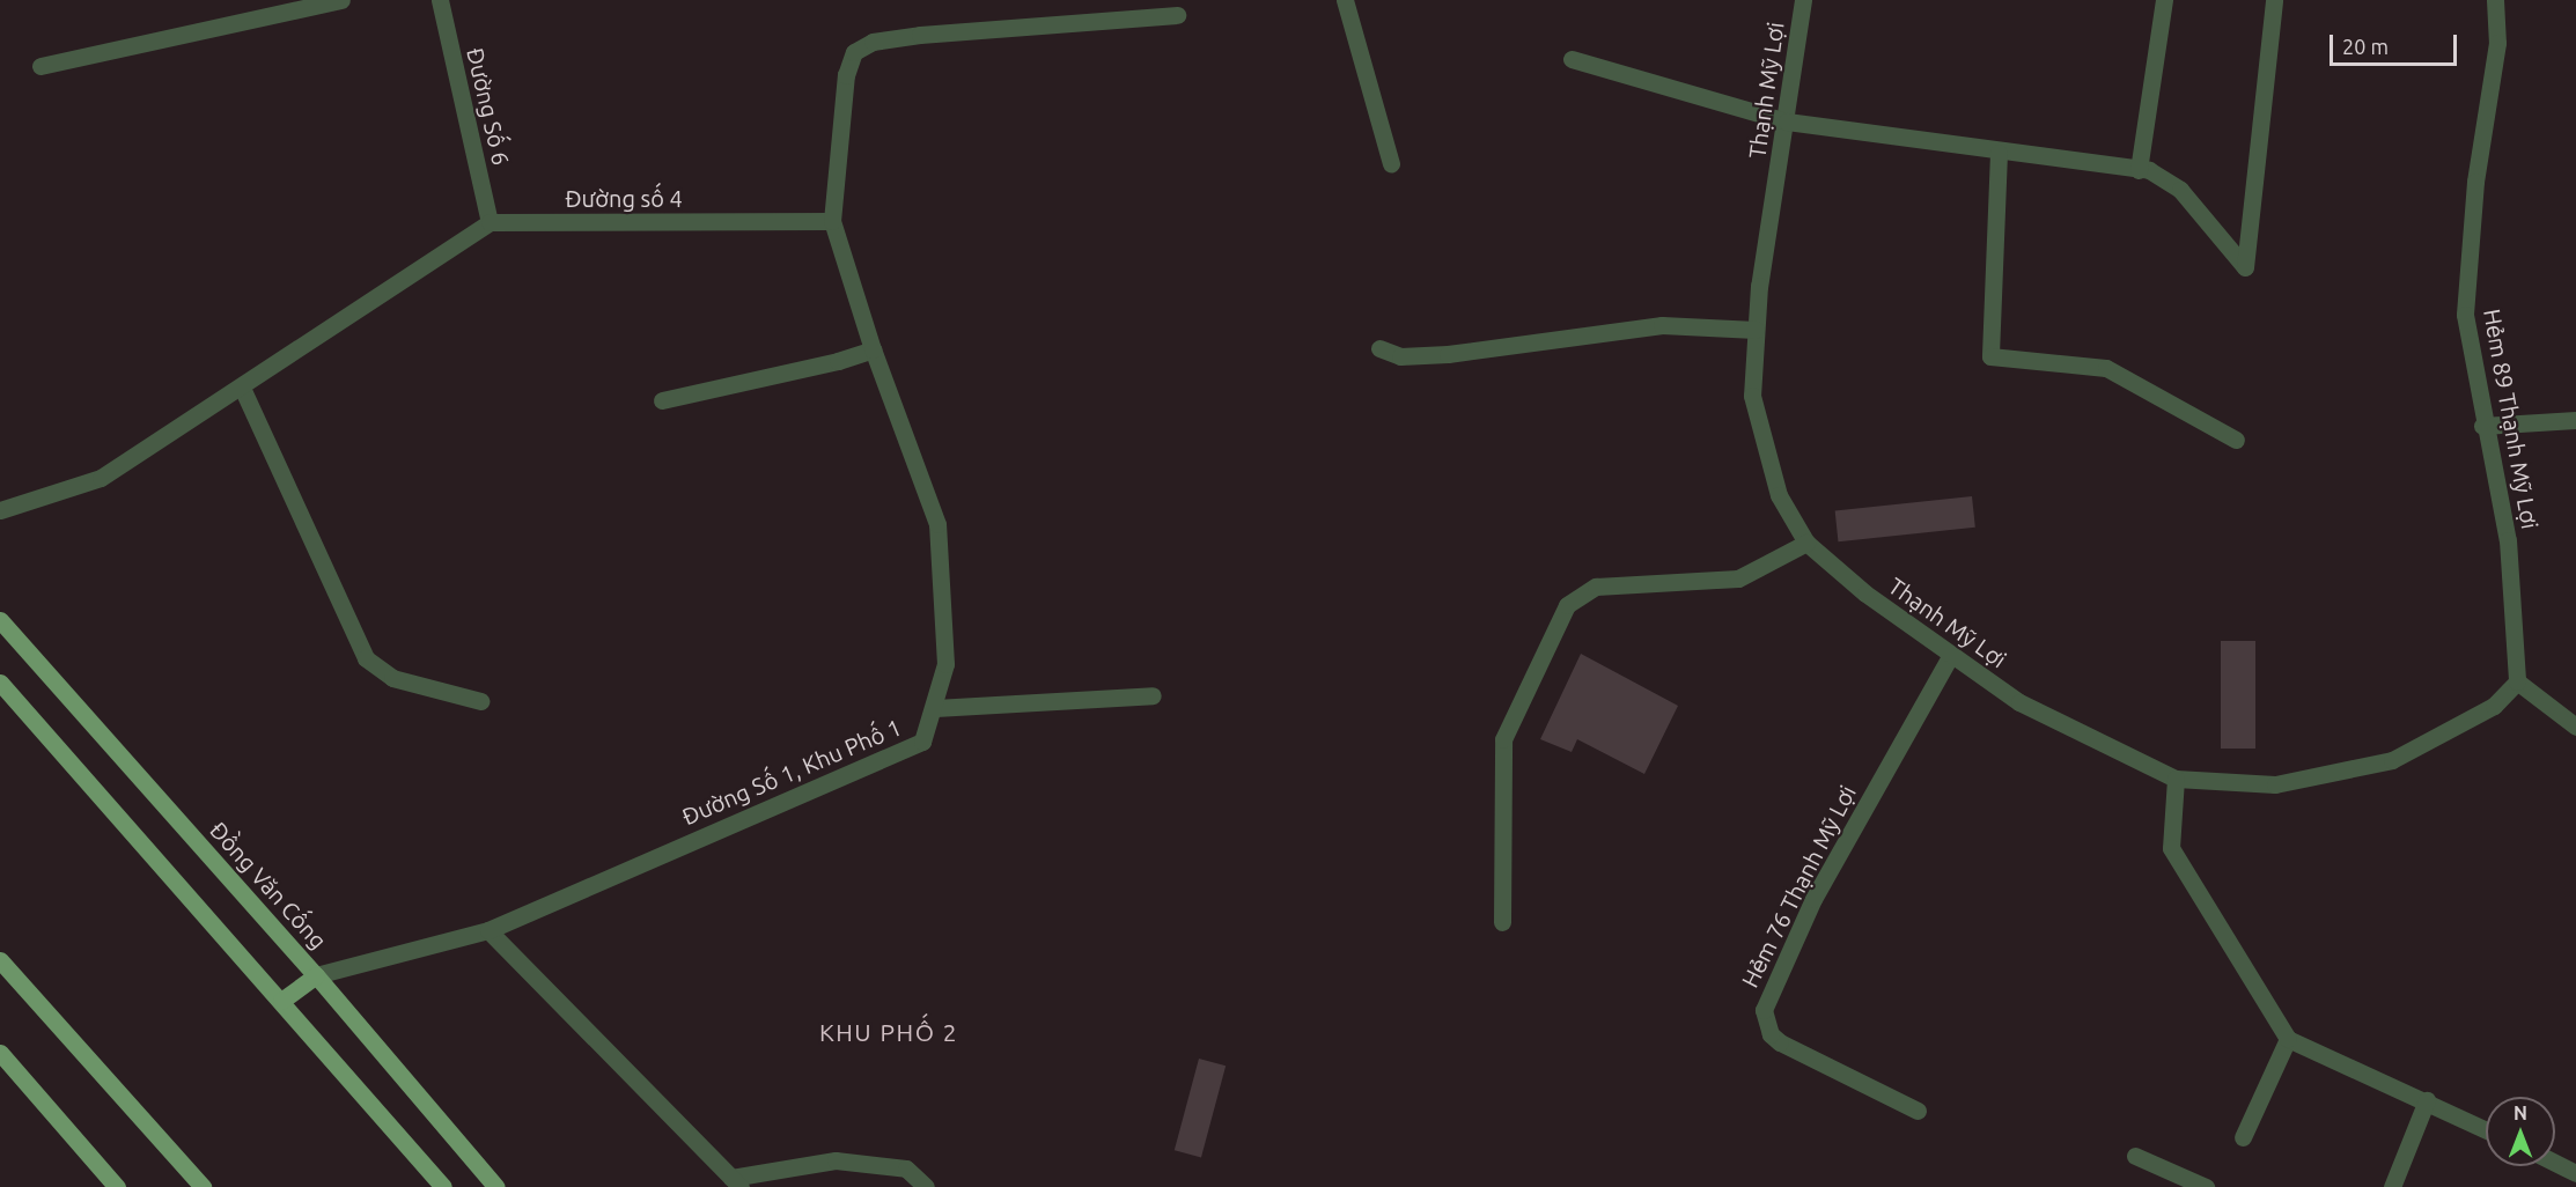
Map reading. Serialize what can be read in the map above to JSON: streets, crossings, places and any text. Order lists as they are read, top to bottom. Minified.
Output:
{"streets":{"main road":["Đồng Văn Cống"],"street":["Thạnh Mỹ Lợi","Đường Số 6","Đường số 4","Hẻm 89 Thạnh Mỹ Lợi","Đường Số 1, Khu Phố 1","Hẻm 76 Thạnh Mỹ Lợi"]},"crossings":[["Thạnh Mỹ Lợi","Hẻm 89 Thạnh Mỹ Lợi"],["Thạnh Mỹ Lợi","Hẻm 76 Thạnh Mỹ Lợi"],["Đường Số 6","Đường số 4"],["Đường số 4","Đường Số 1, Khu Phố 1"],["Đường Số 1, Khu Phố 1","Đồng Văn Cống"]],"districts":["KHU PHỐ 2"],"scale_bar":"20 m","north":"top"}
